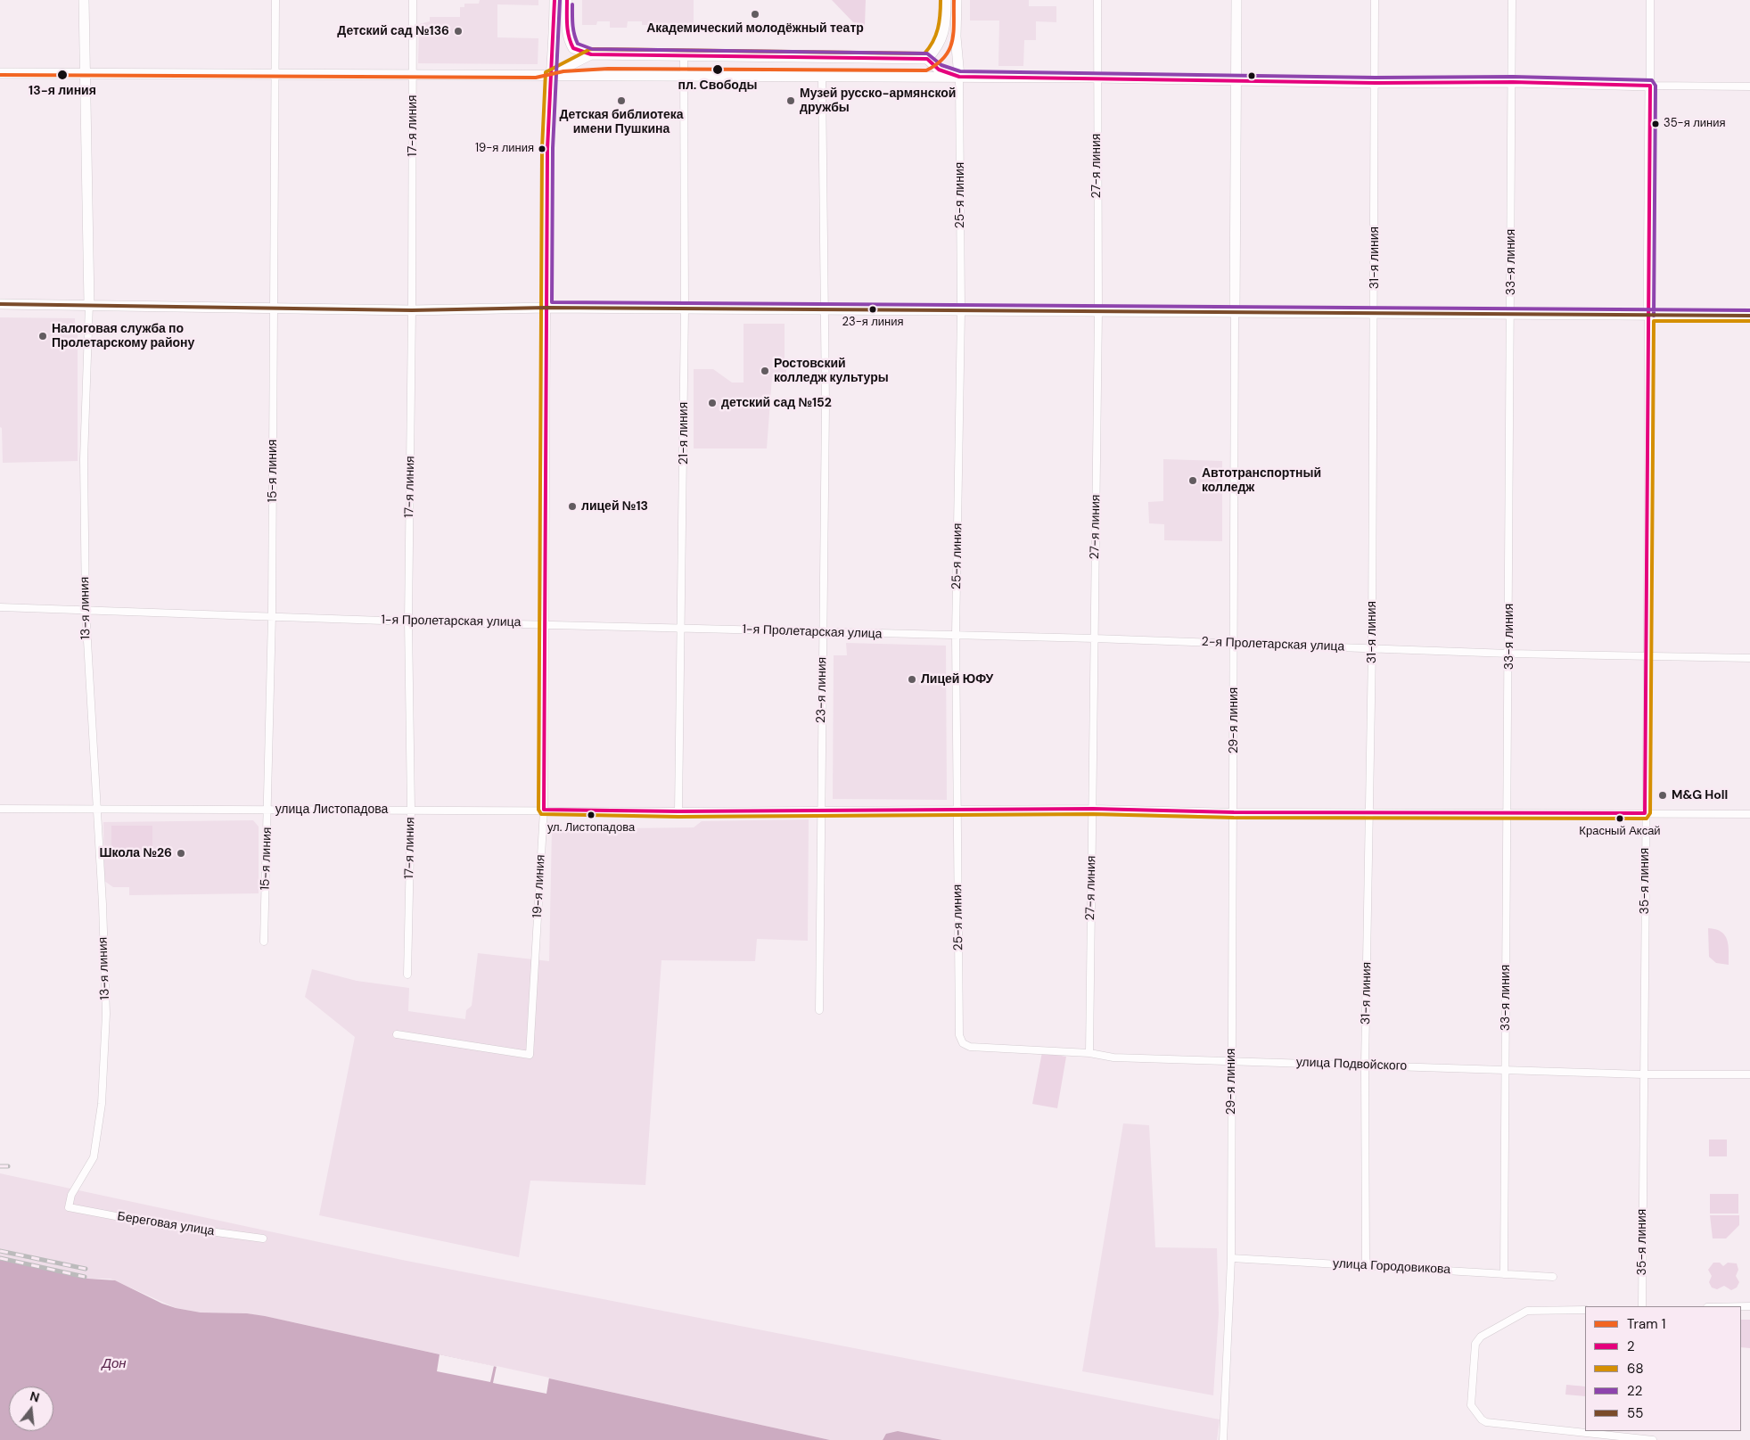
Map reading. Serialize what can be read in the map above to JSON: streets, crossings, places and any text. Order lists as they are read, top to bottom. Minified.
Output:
{"streets":{"main road":["13-я линия","29-я линия","35-я линия","19-я линия"],"street":["17-я линия","27-я линия","25-я линия","31-я линия","33-я линия","21-я линия","15-я линия","1-я Пролетарская улица","2-я Пролетарская улица","23-я линия","улица Листопадова","улица Подвойского","Береговая улица","улица Городовикова"]},"crossings":[["17-я линия","1-я Пролетарская улица"],["17-я линия","улица Листопадова"],["27-я линия","2-я Пролетарская улица"],["27-я линия","улица Листопадова"],["27-я линия","улица Подвойского"],["25-я линия","1-я Пролетарская улица"],["25-я линия","2-я Пролетарская улица"],["25-я линия","улица Листопадова"],["25-я линия","улица Подвойского"],["31-я линия","2-я Пролетарская улица"],["31-я линия","улица Листопадова"],["31-я линия","улица Подвойского"],["31-я линия","улица Городовикова"],["33-я линия","2-я Пролетарская улица"],["33-я линия","улица Листопадова"],["33-я линия","улица Подвойского"],["33-я линия","улица Городовикова"],["21-я линия","1-я Пролетарская улица"],["21-я линия","улица Листопадова"],["15-я линия","1-я Пролетарская улица"],["15-я линия","улица Листопадова"],["13-я линия","1-я Пролетарская улица"],["13-я линия","улица Листопадова"],["13-я линия","Береговая улица"],["1-я Пролетарская улица","2-я Пролетарская улица"],["1-я Пролетарская улица","23-я линия"],["1-я Пролетарская улица","19-я линия"],["2-я Пролетарская улица","29-я линия"],["2-я Пролетарская улица","35-я линия"],["23-я линия","улица Листопадова"],["29-я линия","улица Листопадова"],["29-я линия","улица Подвойского"],["29-я линия","улица Городовикова"],["улица Листопадова","35-я линия"],["улица Листопадова","19-я линия"],["35-я линия","улица Подвойского"]],"water":["Дон"],"places":["Академический молодёжный театр","Детский сад №136","пл. Свободы","13-я линия","Детская библиотека имени Пушкина","Музей русско-армянской дружбы","35-я линия","19-я линия","23-я линия","Налоговая служба по Пролетарскому району","Ростовский колледж культуры","детский сад №152","Автотранспортный колледж","лицей №13","Лицей ЮФУ","M&G Holl","ул. Листопадова","Красный Аксай","Школа №26"],"lines":["tram line 1","transit line 2","transit line 68","transit line 22","transit line 55"],"legend":["Tram 1","2","68","22","55"],"north":"top"}
